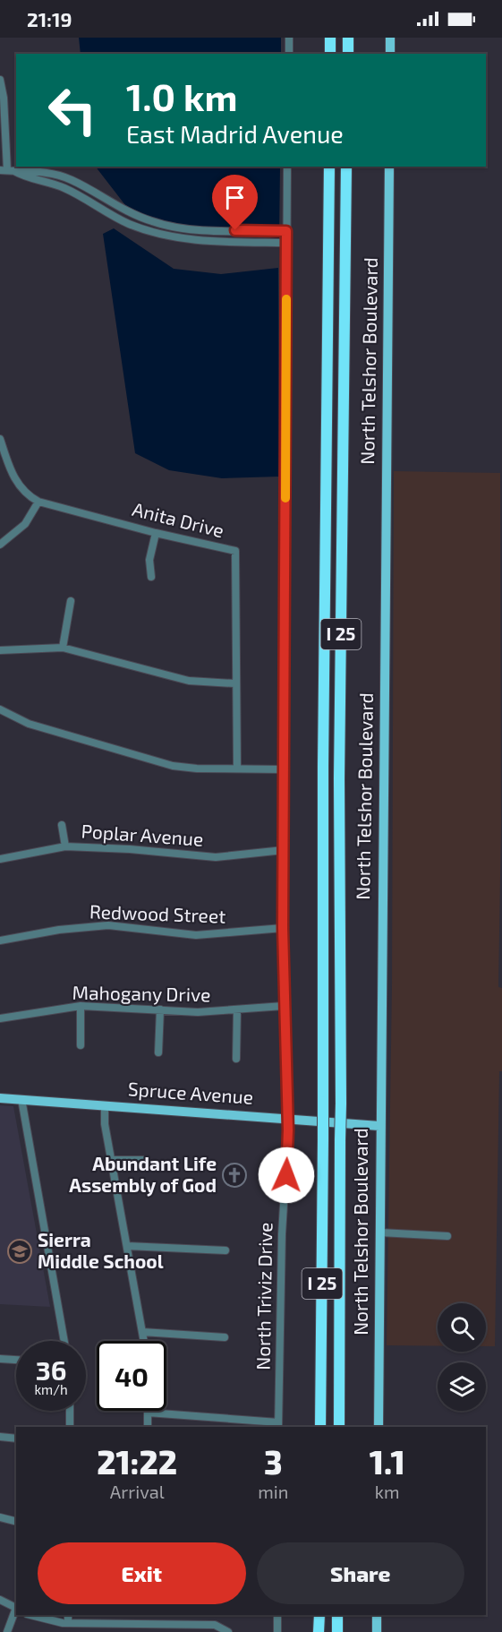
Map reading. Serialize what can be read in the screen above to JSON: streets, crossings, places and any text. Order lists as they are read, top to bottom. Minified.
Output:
{"streets":{"highway":["I 25"],"main road":["North Telshor Boulevard","Spruce Avenue"],"street":["Anita Drive","Poplar Avenue","Redwood Street","Mahogany Drive","North Triviz Drive"]},"crossings":[["North Telshor Boulevard","Spruce Avenue"],["Poplar Avenue","North Triviz Drive"],["Redwood Street","North Triviz Drive"],["Mahogany Drive","North Triviz Drive"],["Spruce Avenue","North Triviz Drive"]],"places":{"church":["Abundant Life Assembly of God"],"school or university":["Sierra Middle School"]},"page":{"status":"21:19","turn":["1.0 km","East Madrid Avenue"],"speed":"36 km/h","limit":"40","eta":["21:22","Arrival","3","min","1.1","km"],"buttons":["Exit","Share"]}}
